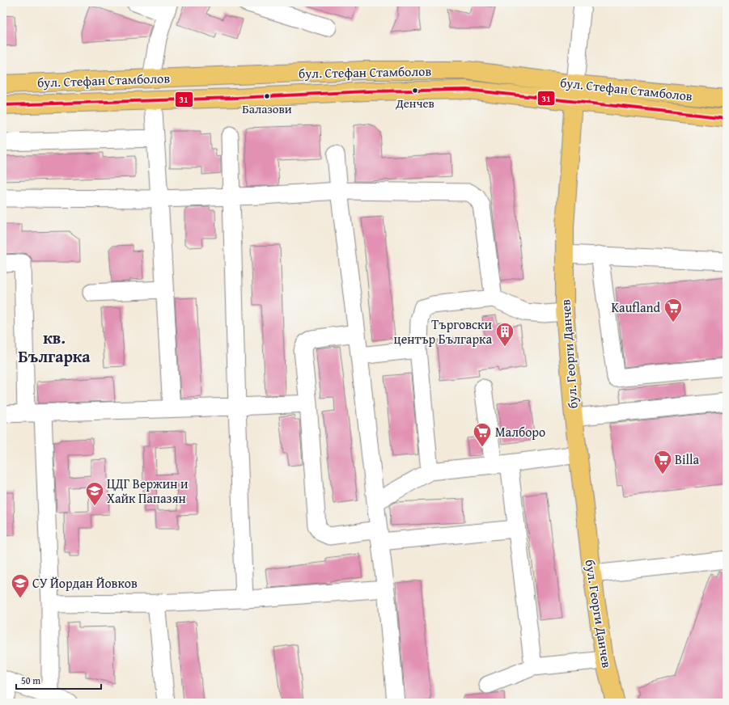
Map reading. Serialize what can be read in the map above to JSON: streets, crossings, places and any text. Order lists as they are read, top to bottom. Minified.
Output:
{"streets":{"main road":["бул. Стефан Стамболов","бул. Георги Данчев"]},"crossings":[["бул. Стефан Стамболов","бул. Георги Данчев"]],"districts":["кв. Българка"],"places":{"other":["Денчев","Балазови"],"supermarket":["Kaufland","Малборо","Billa"],"building":["Търговски център Българка"],"school or university":["ЦДГ Вержин и Хайк Папазян","СУ Йордан Йовков"]},"lines":["transit line 31"],"scale_bar":"50 m"}
